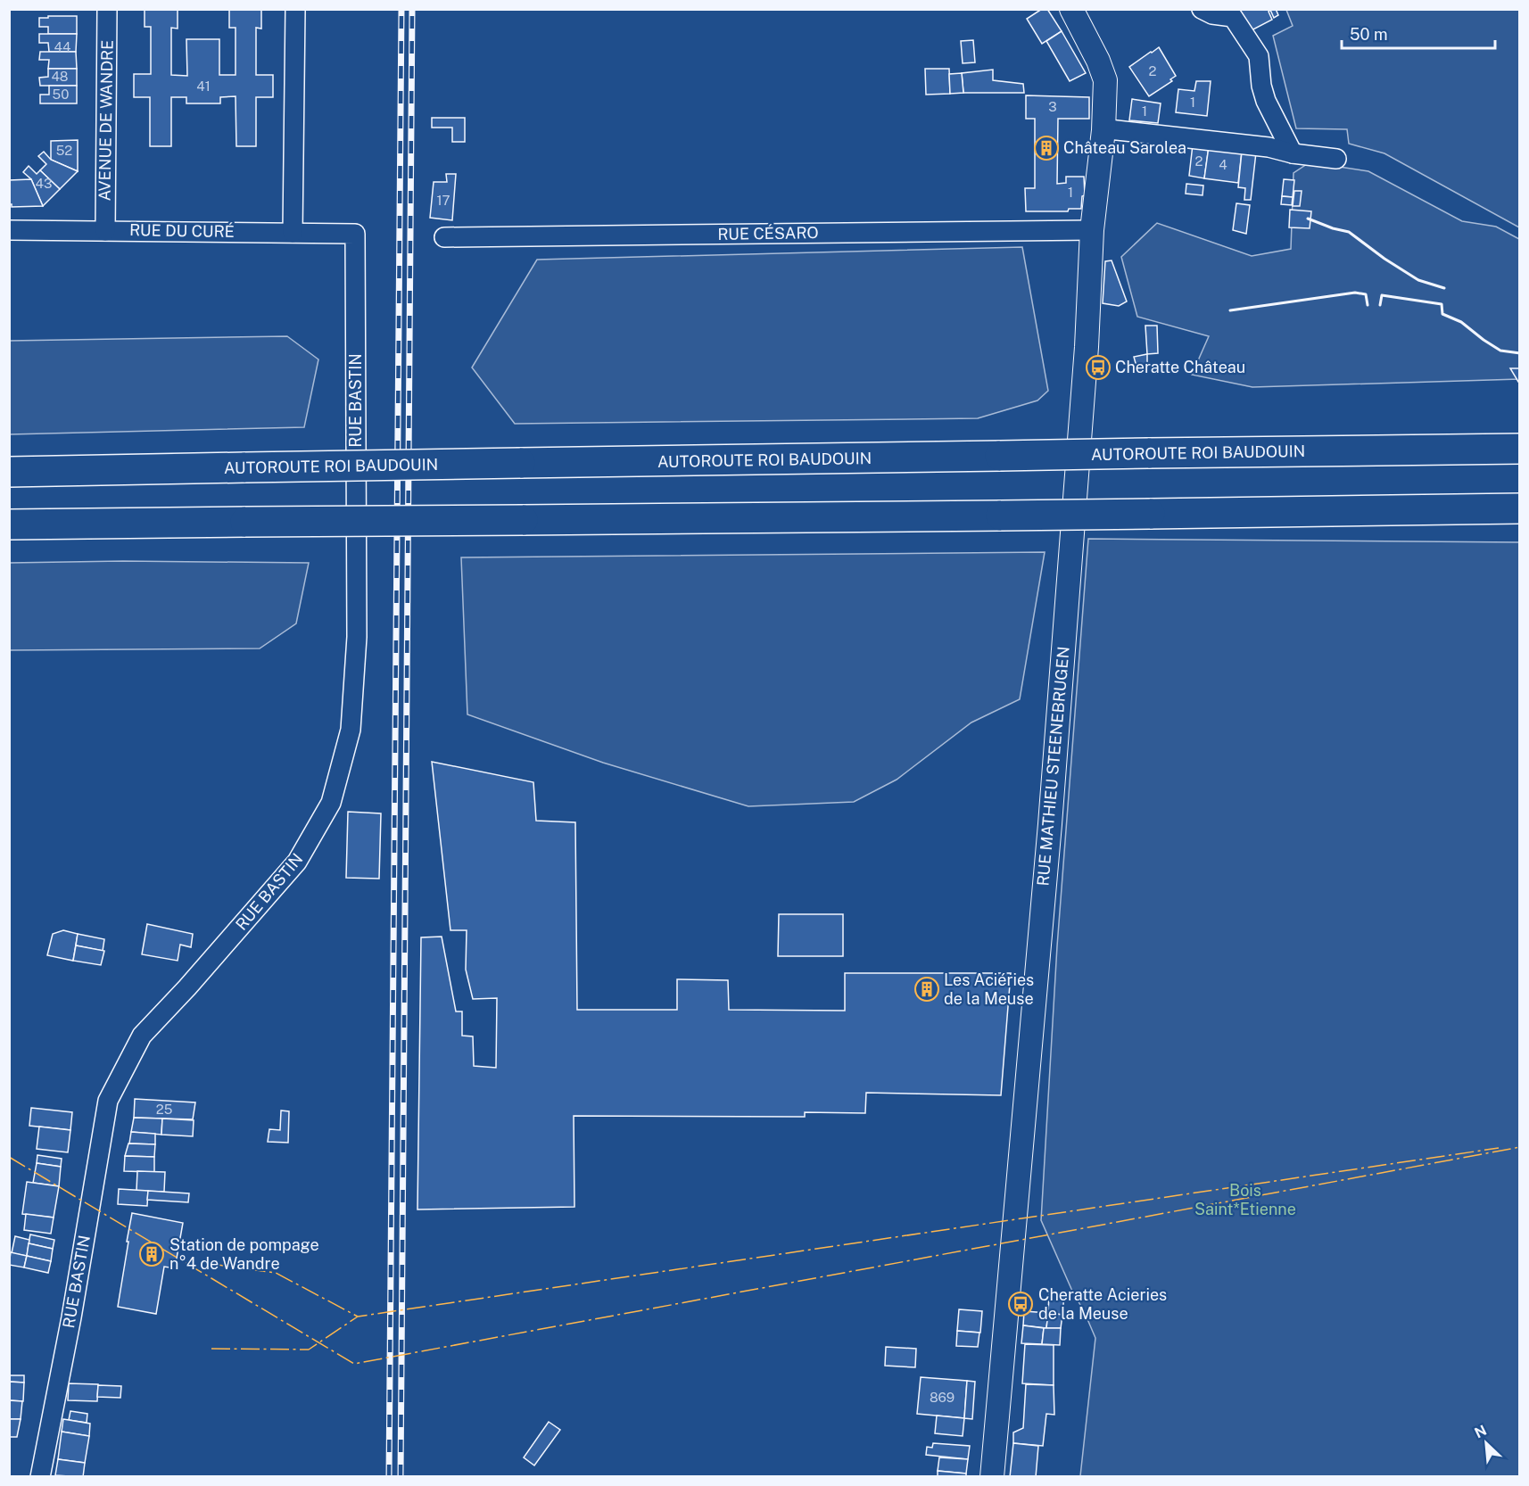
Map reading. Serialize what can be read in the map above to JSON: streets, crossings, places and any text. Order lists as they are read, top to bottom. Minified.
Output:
{"streets":{"highway":["AUTOROUTE ROI BAUDOUIN"],"street":["AVENUE DE WANDRE","RUE DU CURÉ","RUE CÉSARO","RUE BASTIN","RUE MATHIEU STEENEBRUGEN"]},"crossings":[["AVENUE DE WANDRE","RUE DU CURÉ"],["RUE DU CURÉ","RUE BASTIN"],["RUE CÉSARO","RUE MATHIEU STEENEBRUGEN"]],"parks":["Bois Saint*Etienne"],"places":{"building":["Château Sarolea","Les Aciéries de la Meuse","Station de pompage n°4 de Wandre"],"bus stop":["Cheratte Château","Cheratte Acieries de la Meuse"]},"house_numbers":["44","2","48","41","50","1","3","1","52","2","4","43","1","17","25","869"],"scale_bar":"50 m","north":"top left"}
